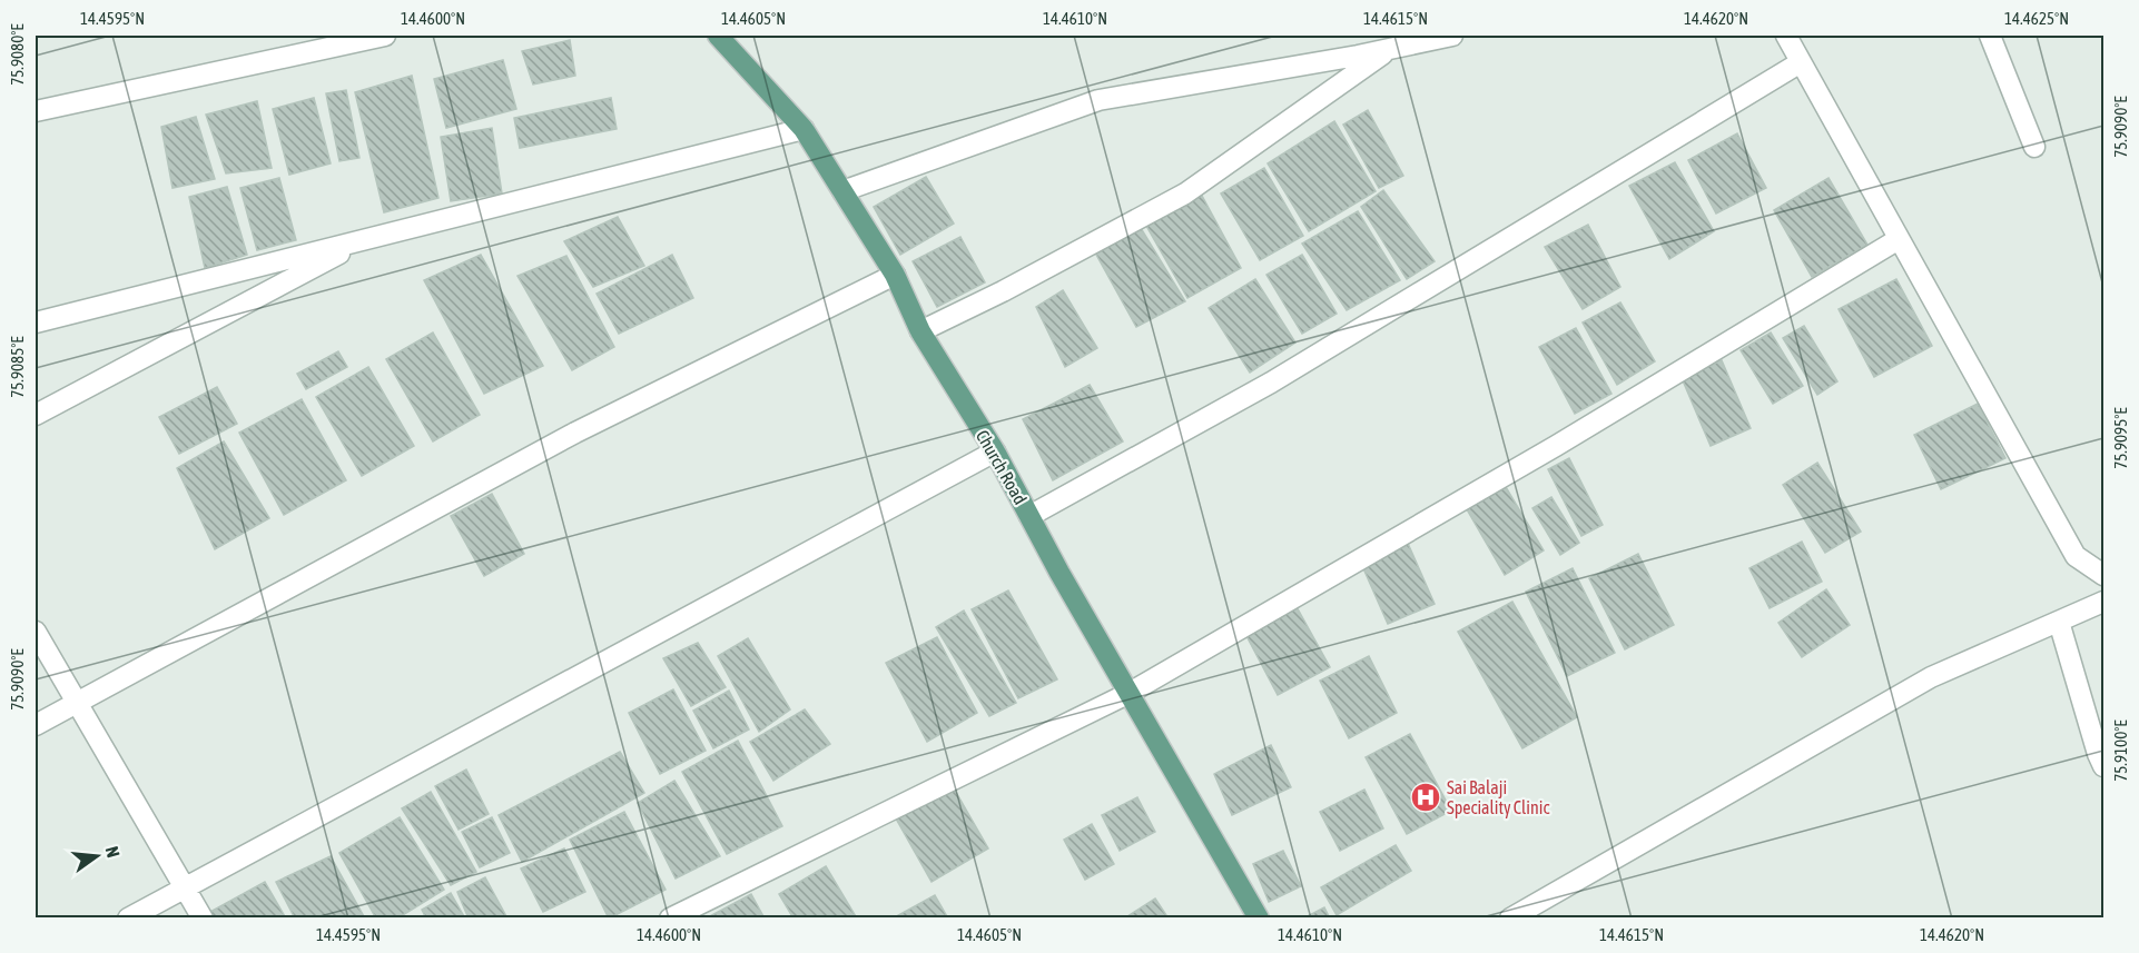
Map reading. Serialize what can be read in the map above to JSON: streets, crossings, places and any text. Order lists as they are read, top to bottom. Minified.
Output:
{"streets":{"main road":["Church Road"]},"places":{"hospital":["Sai Balaji Speciality Clinic"]},"north":"right","coordinates":["14.4595°N","14.4600°N","14.4605°N","14.4610°N","14.4615°N","14.4620°N","14.4625°N","75.9080°E","75.9090°E","75.9085°E","75.9095°E","75.9100°E"]}
